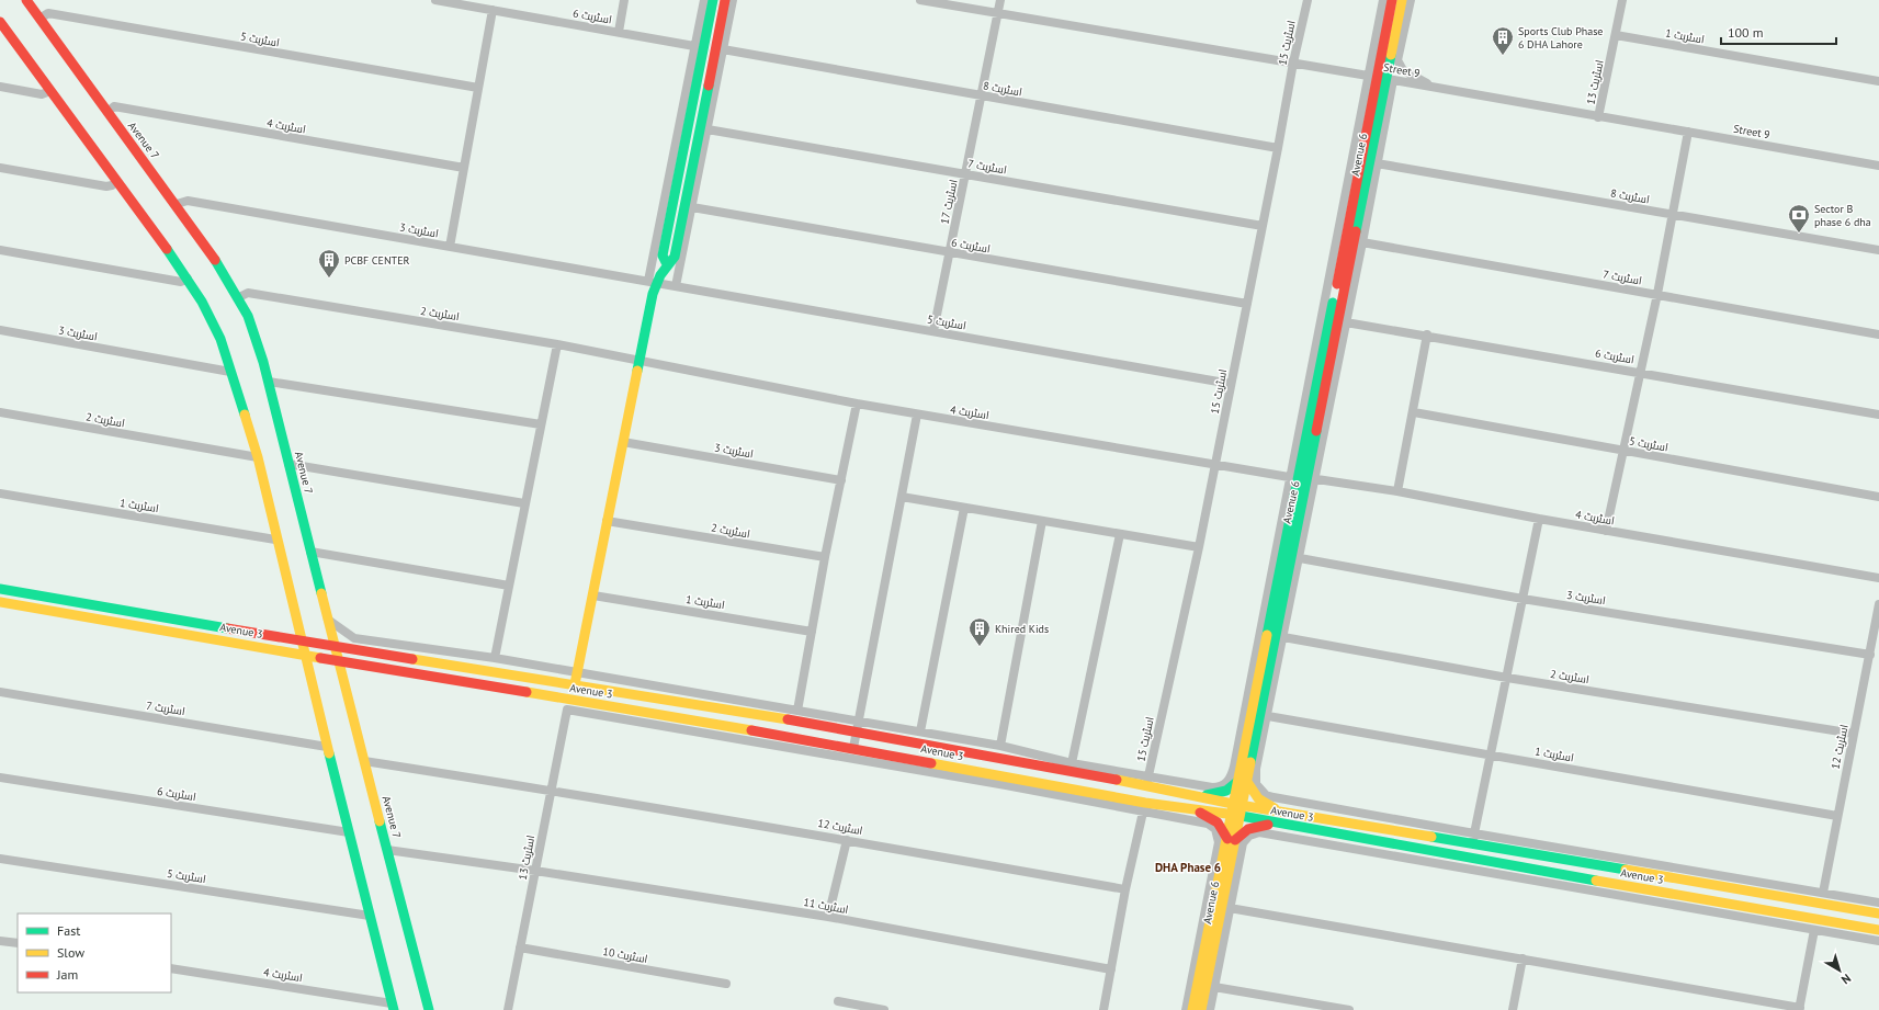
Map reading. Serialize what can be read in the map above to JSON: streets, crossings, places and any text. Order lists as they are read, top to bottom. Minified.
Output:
{"streets":{"main road":["Avenue 7","Avenue 6","Avenue 3"],"street":["اسٹریٹ 6","اسٹریٹ 1","اسٹریٹ 5","اسٹریٹ 15","Street 9","اسٹریٹ 13","اسٹریٹ 8","اسٹریٹ 4","اسٹریٹ 7","اسٹریٹ 17","اسٹریٹ 3","اسٹریٹ 2","اسٹریٹ 12","اسٹریٹ 11","اسٹریٹ 10"]},"crossings":[["اسٹریٹ 6","اسٹریٹ 15"],["اسٹریٹ 6","اسٹریٹ 17"],["اسٹریٹ 1","اسٹریٹ 13"],["اسٹریٹ 1","اسٹریٹ 12"],["اسٹریٹ 5","اسٹریٹ 15"],["اسٹریٹ 5","Avenue 7"],["اسٹریٹ 5","اسٹریٹ 17"],["اسٹریٹ 5","اسٹریٹ 3"],["اسٹریٹ 15","Street 9"],["اسٹریٹ 15","اسٹریٹ 8"],["اسٹریٹ 15","اسٹریٹ 4"],["اسٹریٹ 15","اسٹریٹ 7"],["اسٹریٹ 15","Avenue 3"],["Street 9","اسٹریٹ 13"],["Street 9","Avenue 6"],["Street 9","اسٹریٹ 17"],["اسٹریٹ 13","Avenue 3"],["اسٹریٹ 13","اسٹریٹ 12"],["اسٹریٹ 13","اسٹریٹ 11"],["اسٹریٹ 13","اسٹریٹ 10"],["اسٹریٹ 8","اسٹریٹ 17"],["اسٹریٹ 4","Avenue 7"],["اسٹریٹ 4","Avenue 6"],["اسٹریٹ 4","اسٹریٹ 2"],["Avenue 7","اسٹریٹ 3"],["Avenue 7","اسٹریٹ 2"],["Avenue 7","Avenue 3"],["Avenue 7","اسٹریٹ 12"],["Avenue 7","اسٹریٹ 11"],["Avenue 6","Avenue 3"],["اسٹریٹ 7","اسٹریٹ 17"],["اسٹریٹ 3","اسٹریٹ 12"],["اسٹریٹ 2","اسٹریٹ 12"]],"districts":["DHA Phase 6"],"places":{"building":["Sports Club Phase 6 DHA Lahore","PCBF CENTER","Khired Kids"],"bank":["Sector B phase 6 dha"]},"legend":["Fast","Slow","Jam"],"scale_bar":"100 m","north":"bottom right"}
